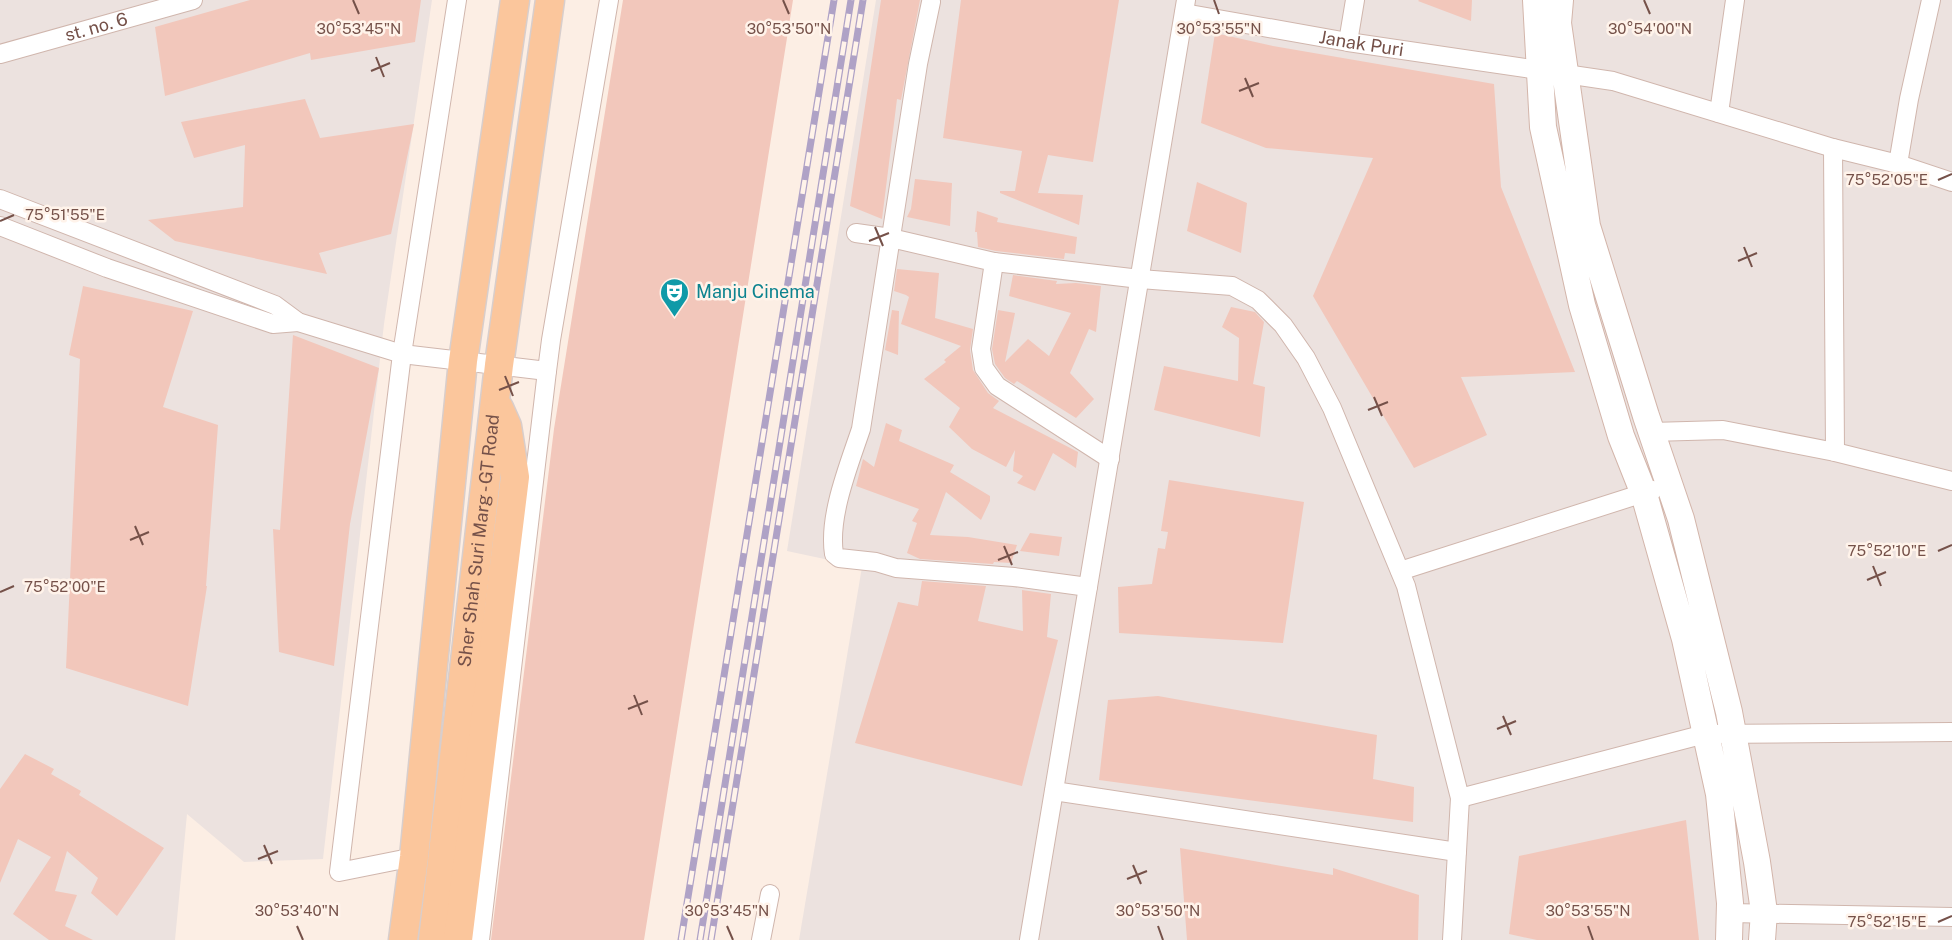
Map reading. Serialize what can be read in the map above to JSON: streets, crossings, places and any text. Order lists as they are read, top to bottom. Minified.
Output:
{"streets":{"main road":["Sher Shah Suri Marg - GT Road"],"street":["st. no. 6","Janak Puri"]},"places":{"theatre":["Manju Cinema"]},"coordinates":["30°53'55\"N","30°53'45\"N","30°53'50\"N","30°54'00\"N","75°52'05\"E","75°51'55\"E","75°52'10\"E","75°52'00\"E","30°53'40\"N","75°52'15\"E"]}
